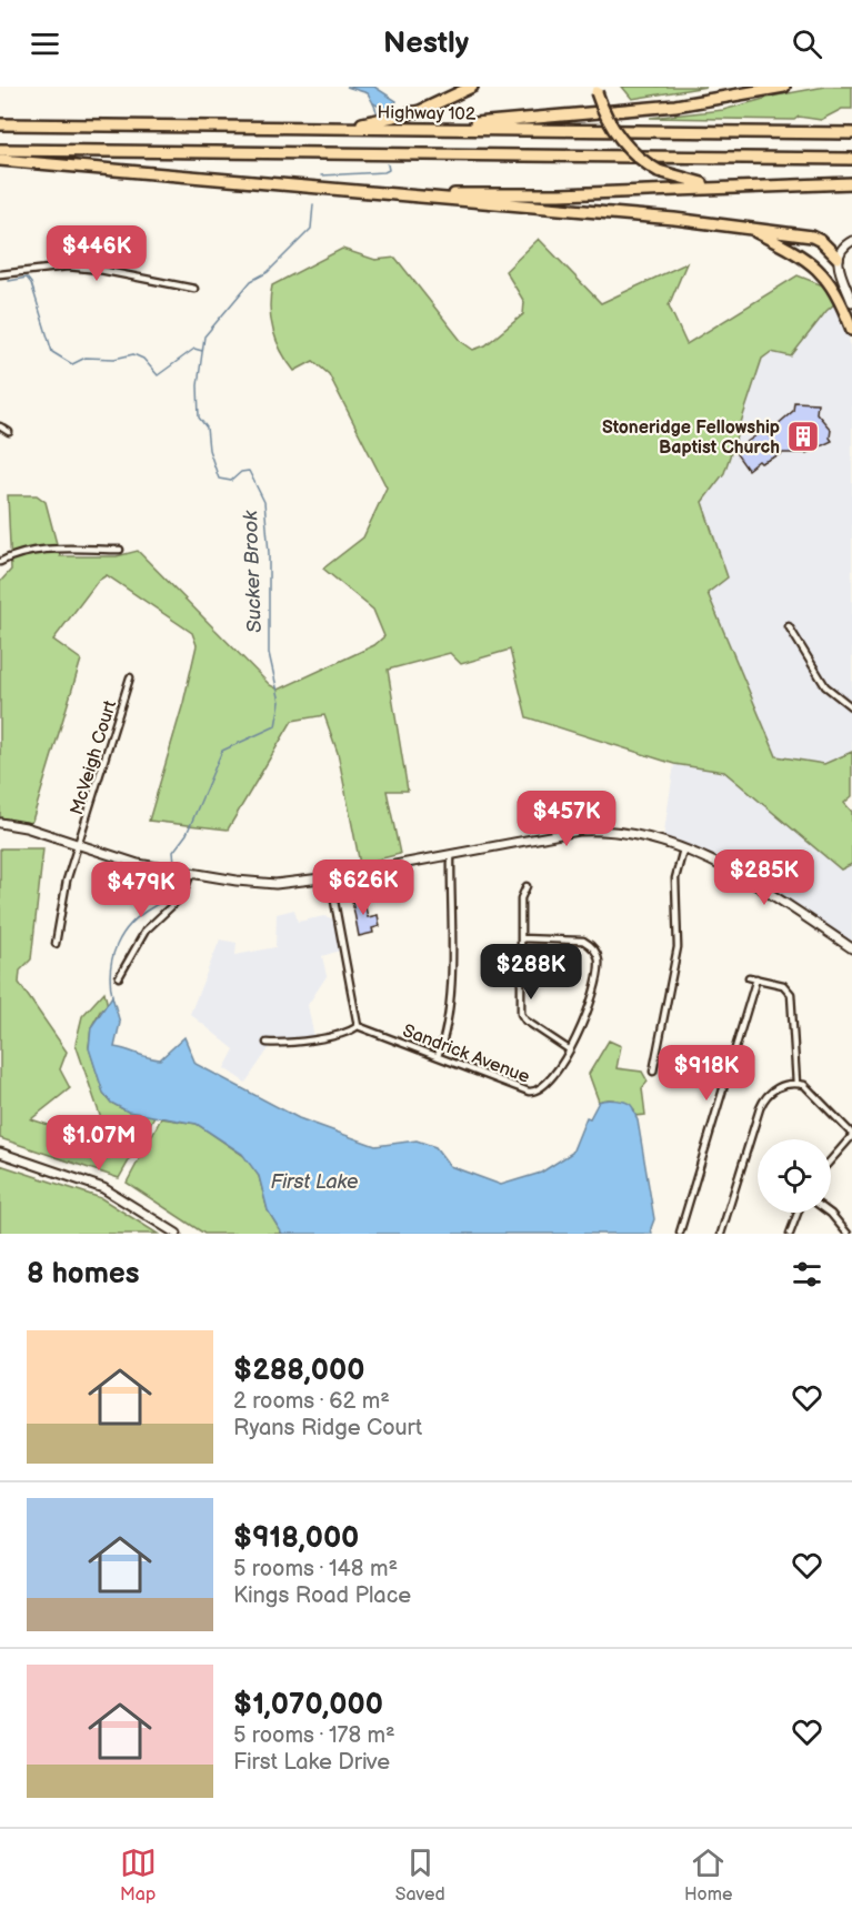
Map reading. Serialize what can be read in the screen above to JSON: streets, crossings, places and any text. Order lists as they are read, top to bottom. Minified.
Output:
{"streets":{"highway":["Highway 102"],"street":["McVeigh Court","Sandrick Avenue"]},"water":["Sucker Brook","First Lake"],"places":{"building":["Stoneridge Fellowship Baptist Church"]},"page":{"header":"Nestly","price":["$446K","$457K","$285K","$626K","$479K","$288K","$918K","$1.07M"],"heading":"8 homes","list":[{"name":"$288,000","note":"2 rooms · 62 m² · Ryans Ridge Court"},{"name":"$918,000","note":"5 rooms · 148 m² · Kings Road Place"},{"name":"$1,070,000","note":"5 rooms · 178 m² · First Lake Drive"}],"tabs":["Map","Saved","Home"]}}
